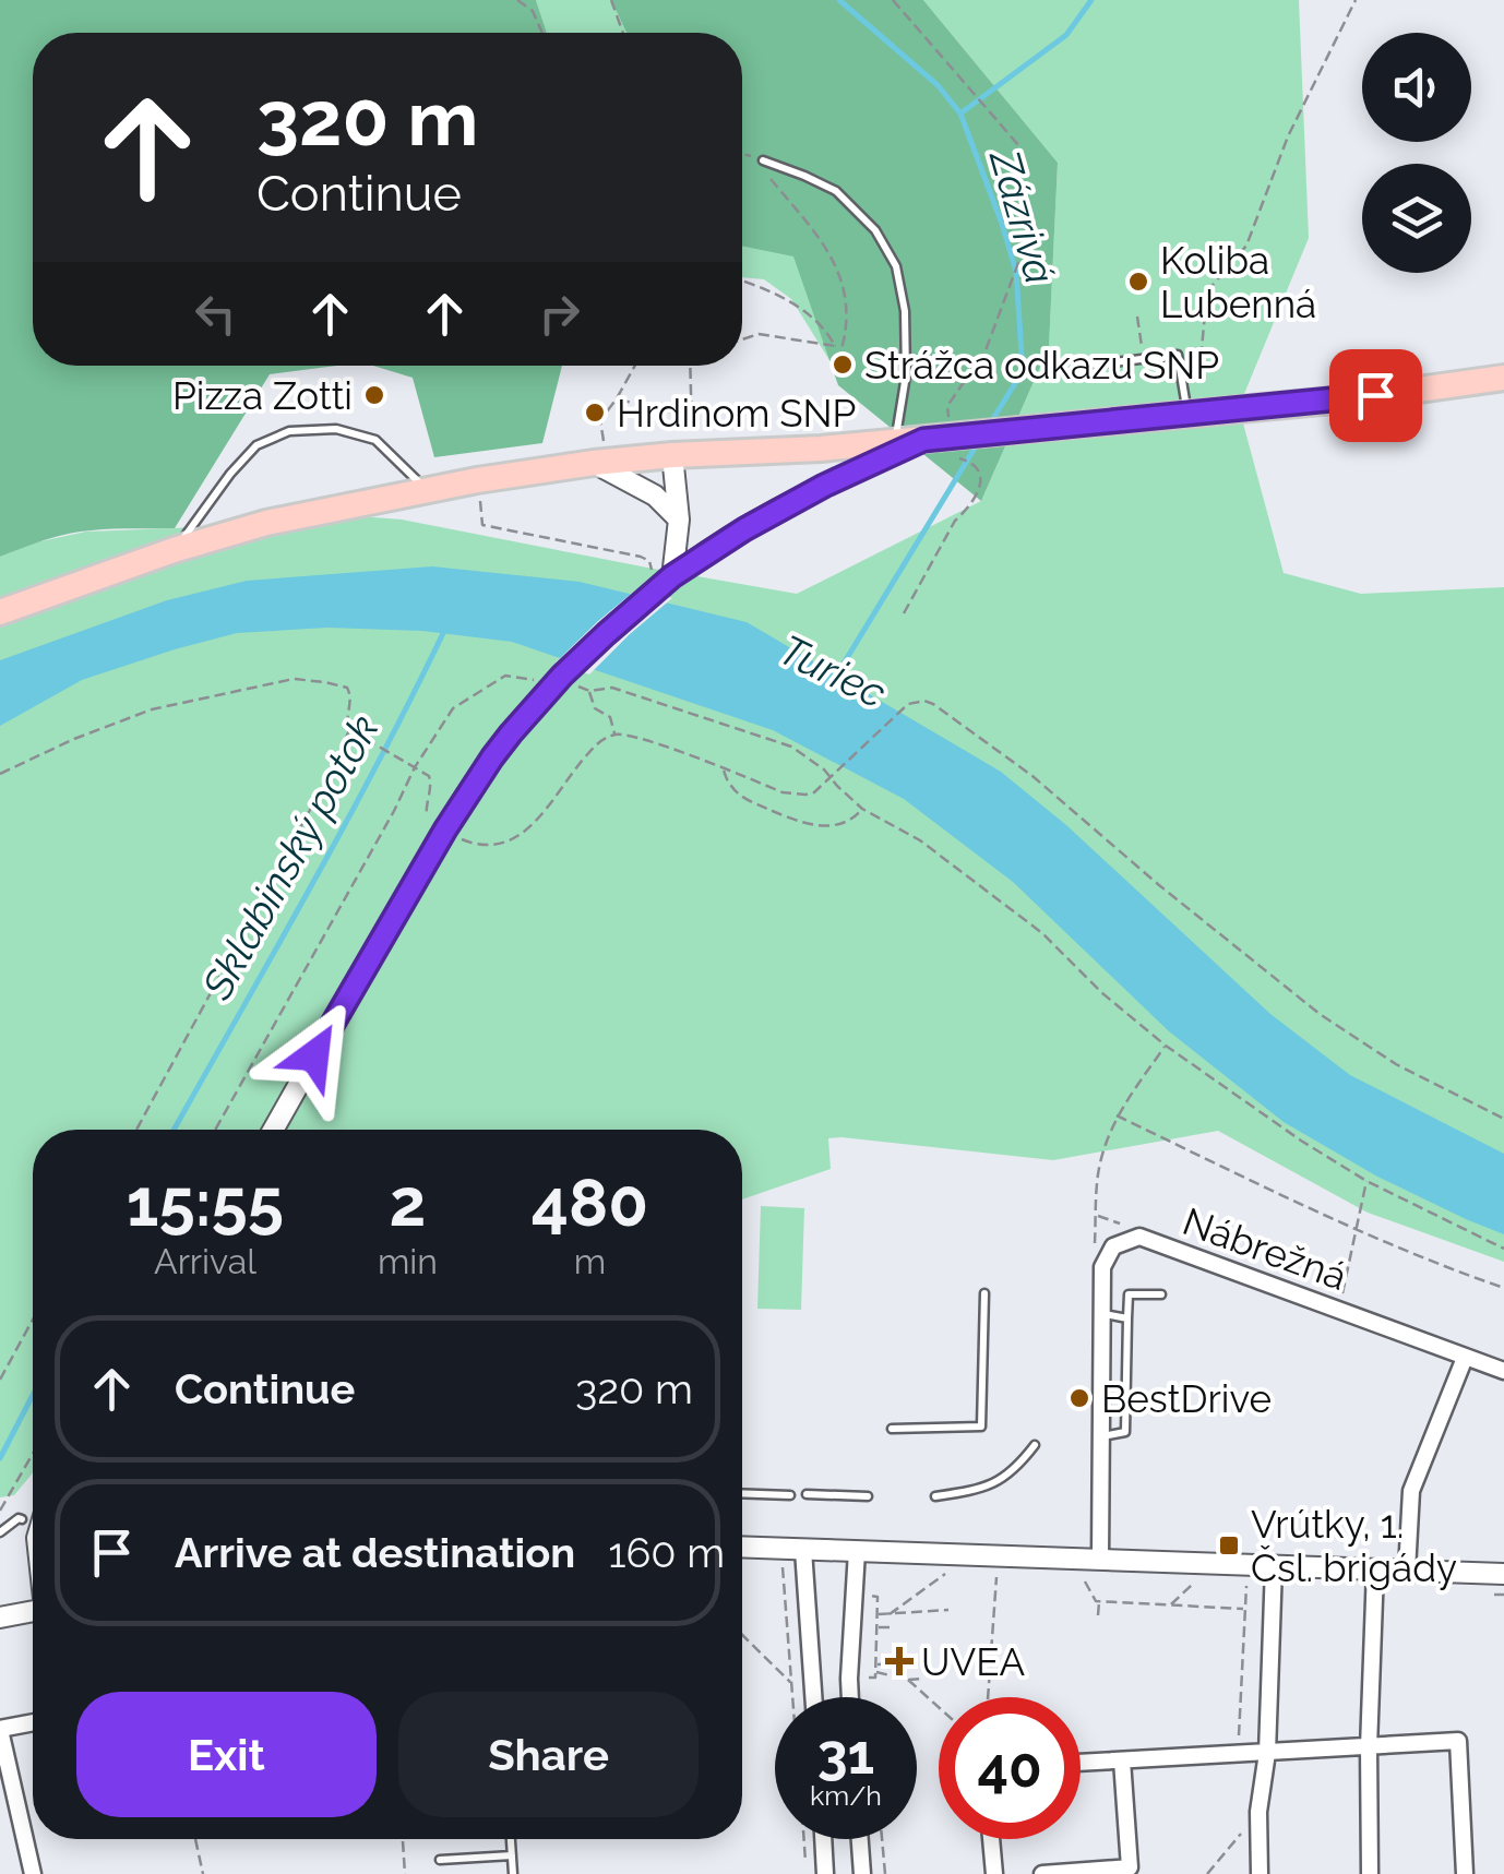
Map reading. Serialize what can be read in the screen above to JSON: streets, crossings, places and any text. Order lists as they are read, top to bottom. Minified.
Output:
{"streets":{"street":["Nábrežná"]},"water":["Zázrivá","Turiec","Sklabinský potok"],"places":{"other":["Koliba Lubenná","Strážca odkazu SNP","Pizza Zotti","Hrdinom SNP","BestDrive"],"transit":["Vrútky, 1. Čsl. brigády"],"health":["UVEA"]},"page":{"turn":["320 m","Continue"],"eta":["15:55","Arrival","2","min","480","m"],"list":[{"name":"Continue","value":"320 m"},{"name":"Arrive at destination","value":"160 m"}],"buttons":["Exit","Share"],"speed":"31 km/h","limit":"40"}}
